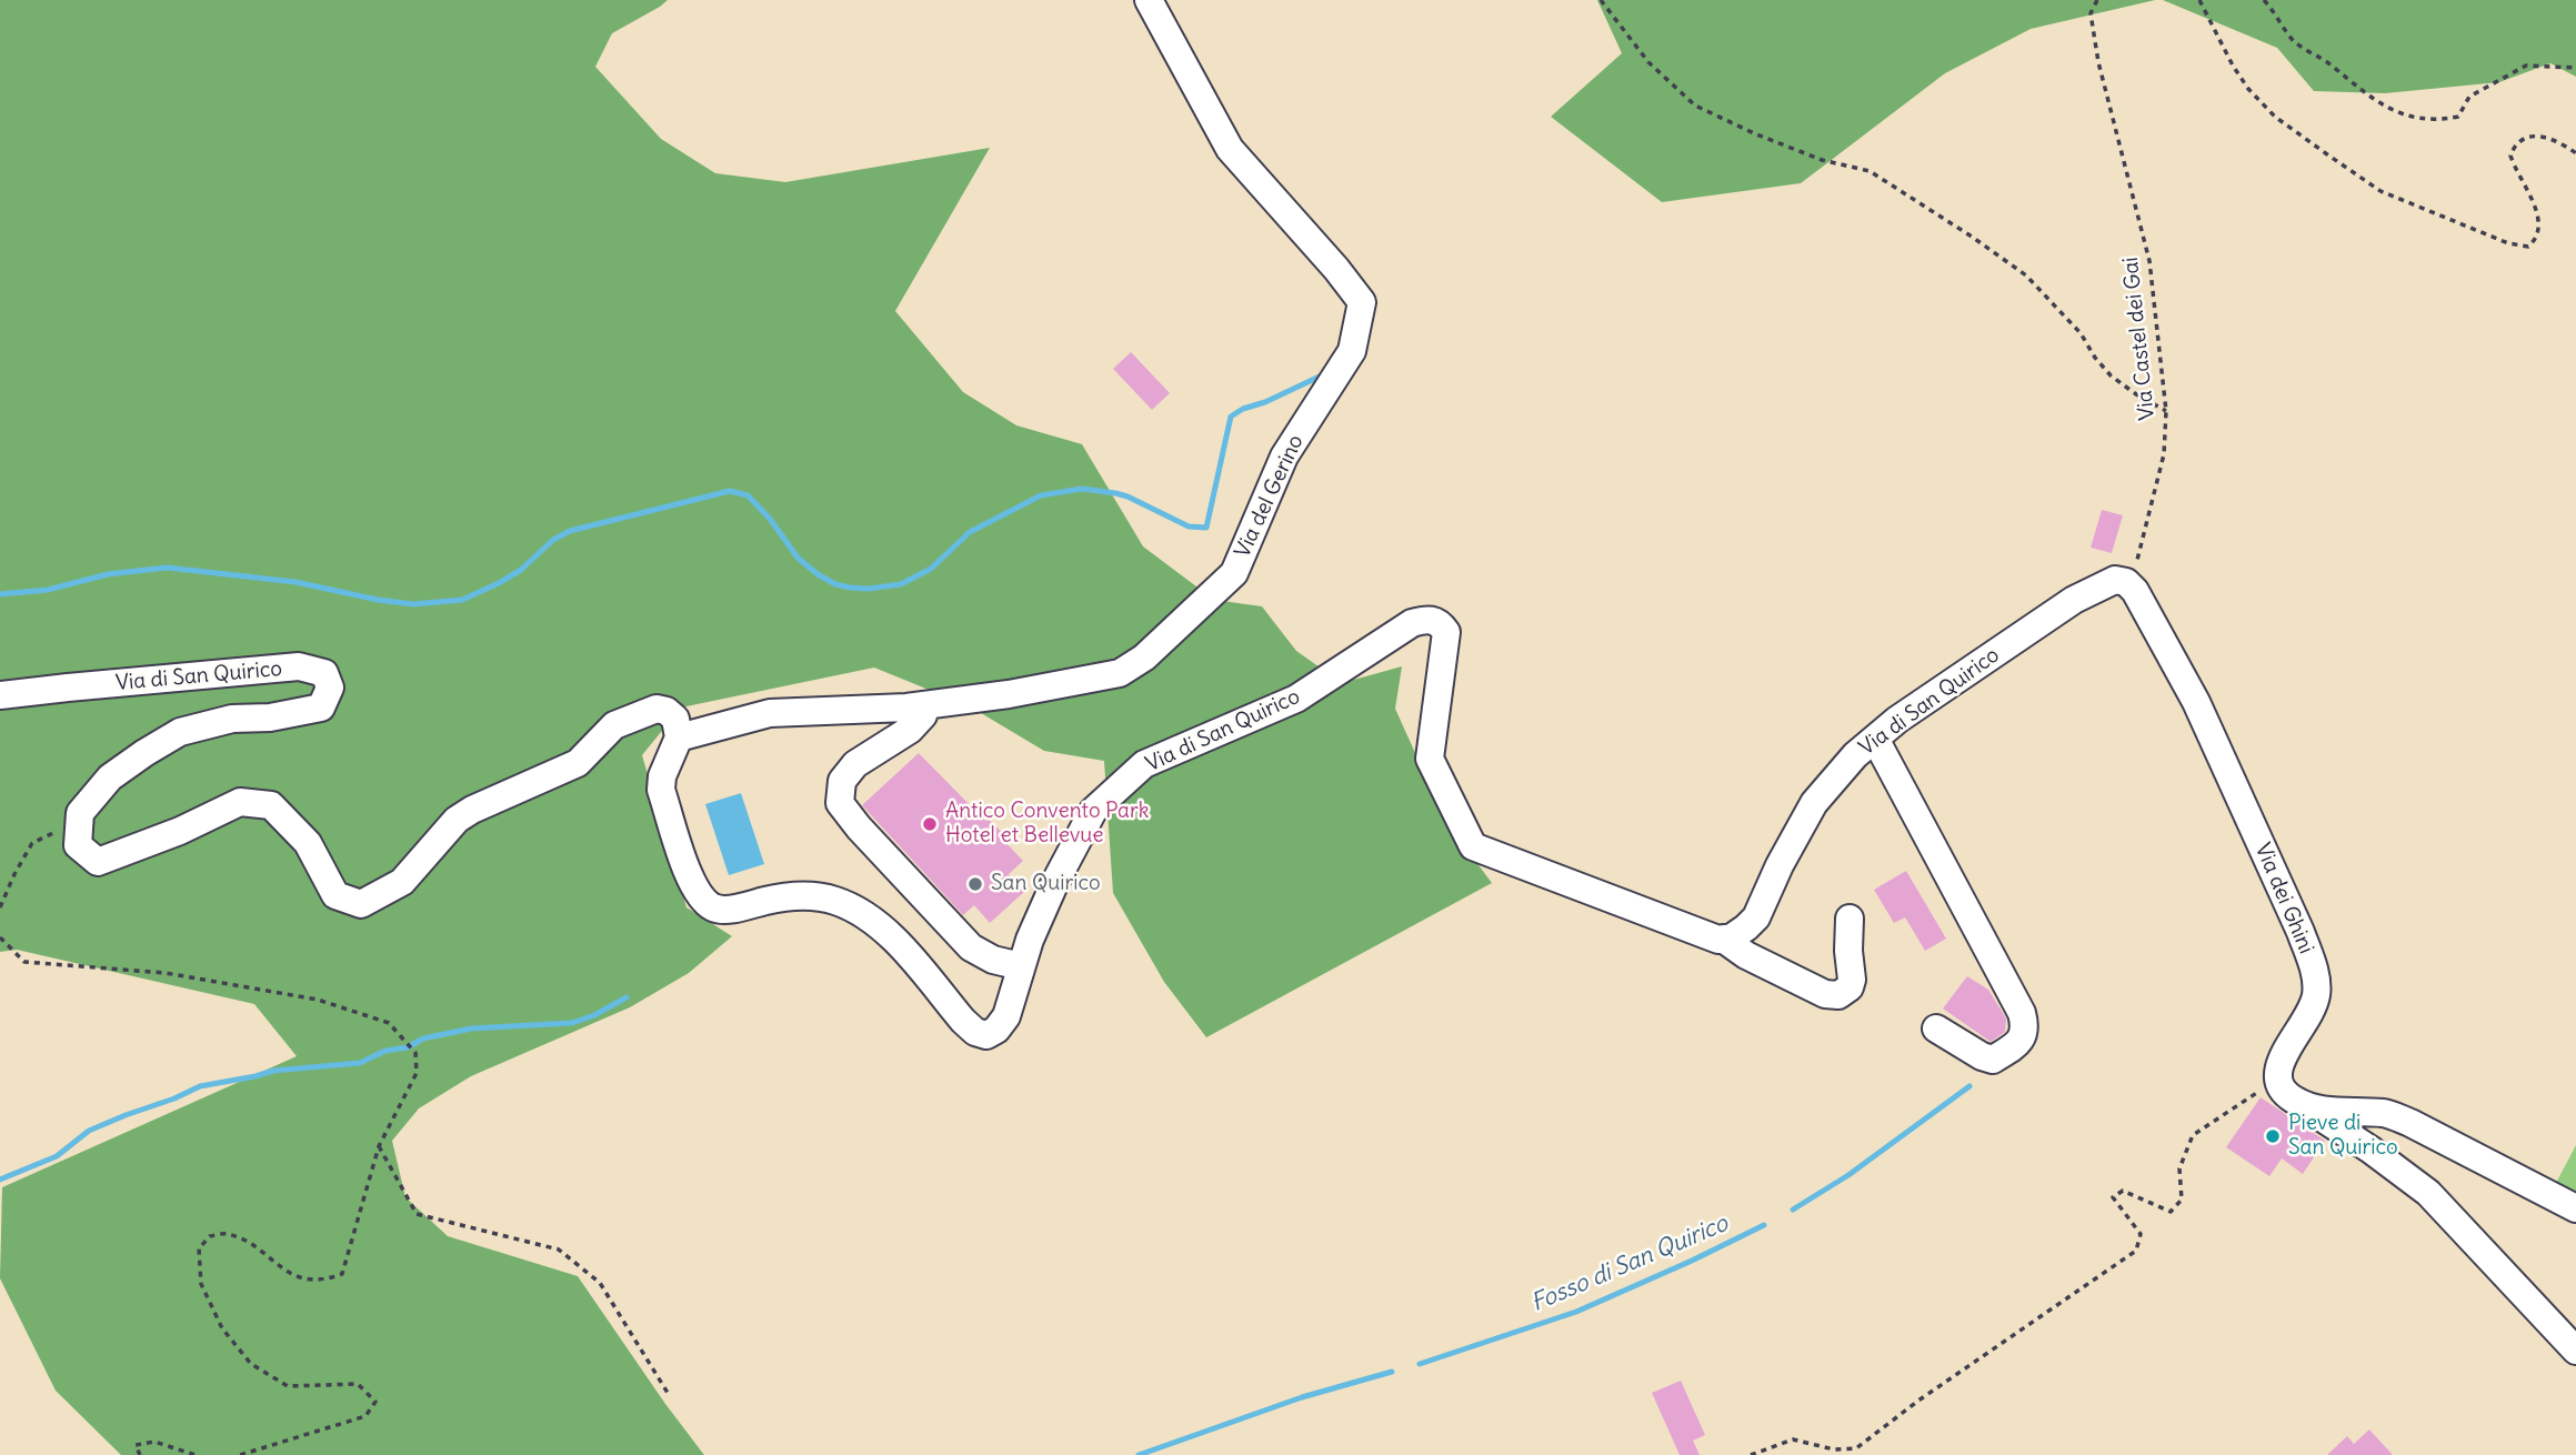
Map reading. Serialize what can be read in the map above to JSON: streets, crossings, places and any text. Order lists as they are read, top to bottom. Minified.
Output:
{"streets":{"street":["Via del Gerino","Via di San Quirico","Via dei Ghini"],"path":["Via Castel dei Gai"]},"crossings":[["Via Castel dei Gai","Via di San Quirico"],["Via Castel dei Gai","Via dei Ghini"],["Via del Gerino","Via di San Quirico"],["Via di San Quirico","Via dei Ghini"]],"water":["Fosso di San Quirico"],"places":["Antico Convento Park Hotel et Bellevue","San Quirico","Pieve di San Quirico"]}
